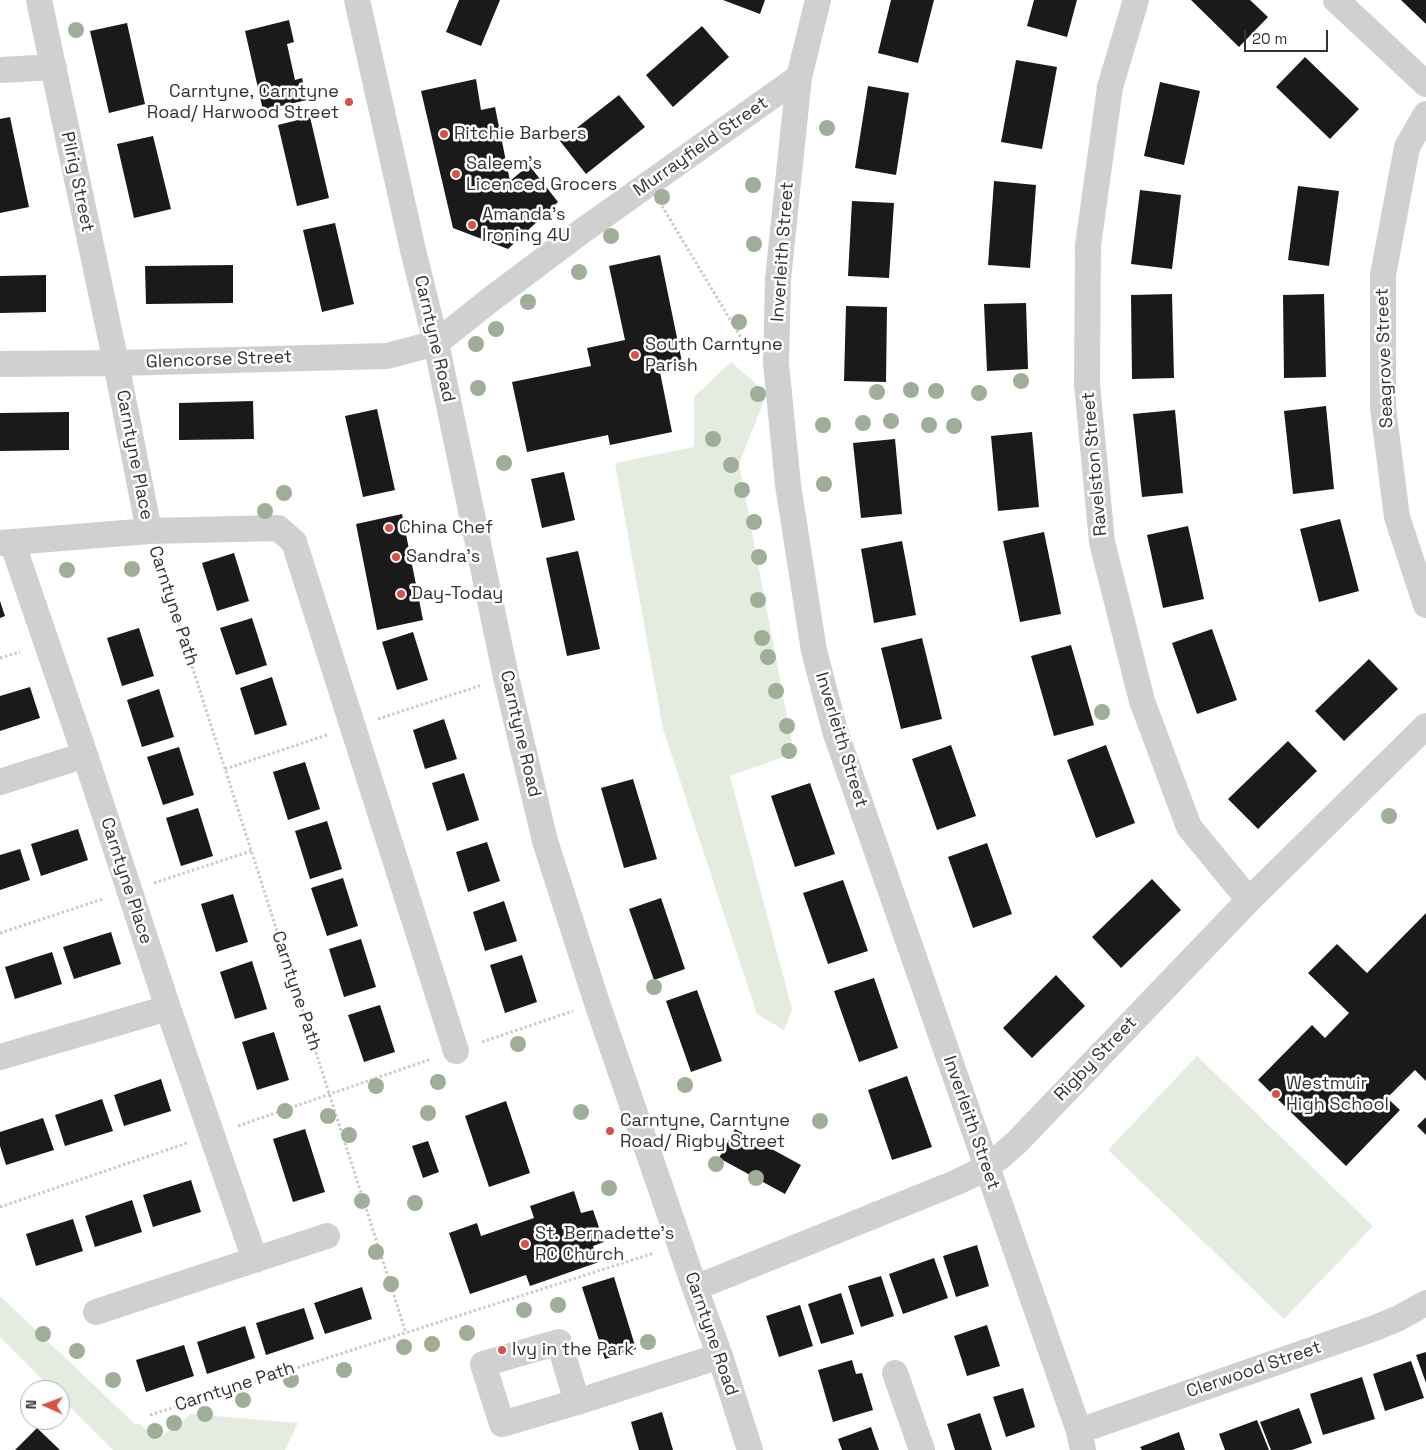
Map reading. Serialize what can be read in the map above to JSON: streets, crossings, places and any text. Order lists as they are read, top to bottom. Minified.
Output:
{"streets":{"street":["Murrayfield Street","Pilrig Street","Inverleith Street","Carntyne Road","Seagrove Street","Glencorse Street","Carntyne Place","Ravelston Street","Carntyne Path","Rigby Street","Clerwood Street"]},"crossings":[["Murrayfield Street","Inverleith Street"],["Murrayfield Street","Carntyne Road"],["Murrayfield Street","Glencorse Street"],["Pilrig Street","Glencorse Street"],["Pilrig Street","Carntyne Place"],["Inverleith Street","Rigby Street"],["Inverleith Street","Clerwood Street"],["Carntyne Road","Glencorse Street"],["Carntyne Road","Carntyne Path"],["Carntyne Road","Rigby Street"],["Glencorse Street","Carntyne Place"],["Carntyne Place","Carntyne Path"],["Ravelston Street","Rigby Street"]],"places":["Carntyne, Carntyne Road/ Harwood Street","Ritchie Barbers","Saleem's Licenced Grocers","Amanda's Ironing 4U","South Carntyne Parish","China Chef","Sandra's","Day-Today","Westmuir High School","Carntyne, Carntyne Road/ Rigby Street","St. Bernadette's RC Church","Ivy in the Park"],"scale_bar":"20 m","north":"left"}
